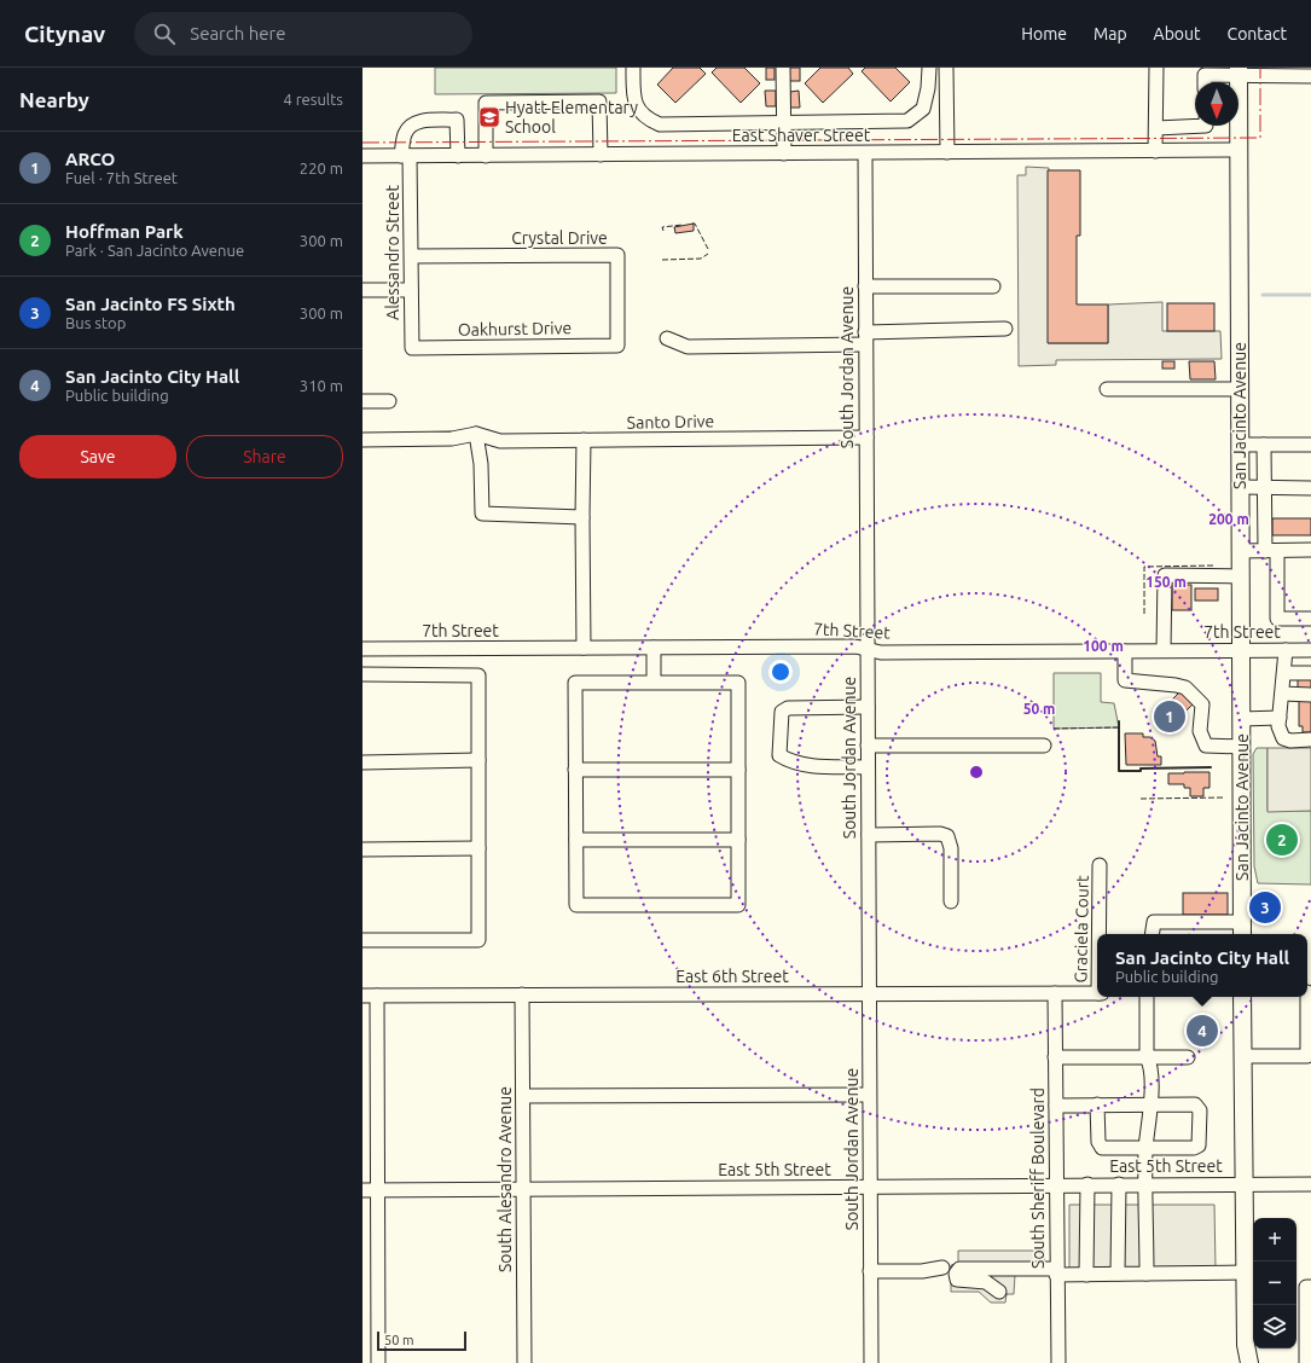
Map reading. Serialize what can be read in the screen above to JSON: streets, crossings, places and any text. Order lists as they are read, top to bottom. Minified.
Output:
{"streets":{"main road":["San Jacinto Avenue"],"street":["East Shaver Street","Crystal Drive","Alessandro Street","Oakhurst Drive","South Jordan Avenue","Santo Drive","7th Street","Graciela Court","East 6th Street","East 5th Street","South Sheriff Boulevard","South Alesandro Avenue"]},"crossings":[["East Shaver Street","Alessandro Street"],["East Shaver Street","South Jordan Avenue"],["East Shaver Street","San Jacinto Avenue"],["Crystal Drive","Alessandro Street"],["Crystal Drive","Oakhurst Drive"],["Alessandro Street","Oakhurst Drive"],["South Jordan Avenue","Santo Drive"],["South Jordan Avenue","7th Street"],["South Jordan Avenue","East 6th Street"],["South Jordan Avenue","East 5th Street"],["San Jacinto Avenue","7th Street"],["East 6th Street","South Sheriff Boulevard"],["East 6th Street","South Alesandro Avenue"],["East 5th Street","South Sheriff Boulevard"],["East 5th Street","South Alesandro Avenue"]],"places":{"school or university":["Hyatt Elementary School"]},"scale_bar":"50 m","north":"bottom","page":{"header":"Citynav","search":"Search here","nav":["Home","Map","About","Contact"],"heading":["Nearby","4 results"],"list":[{"mark":"1","name":"ARCO","note":"Fuel · 7th Street","value":"220 m"},{"mark":"2","name":"Hoffman Park","note":"Park · San Jacinto Avenue","value":"300 m"},{"mark":"3","name":"San Jacinto FS Sixth","note":"Bus stop","value":"300 m"},{"mark":"4","name":"San Jacinto City Hall","note":"Public building","value":"310 m"}],"buttons":["Save","Share"],"pins":["1","2","3","4"],"popup":["San Jacinto City Hall","Public building"],"map_buttons":["+","−"],"scale":"50 m"},"rings":["200 m","150 m","100 m","50 m"]}
